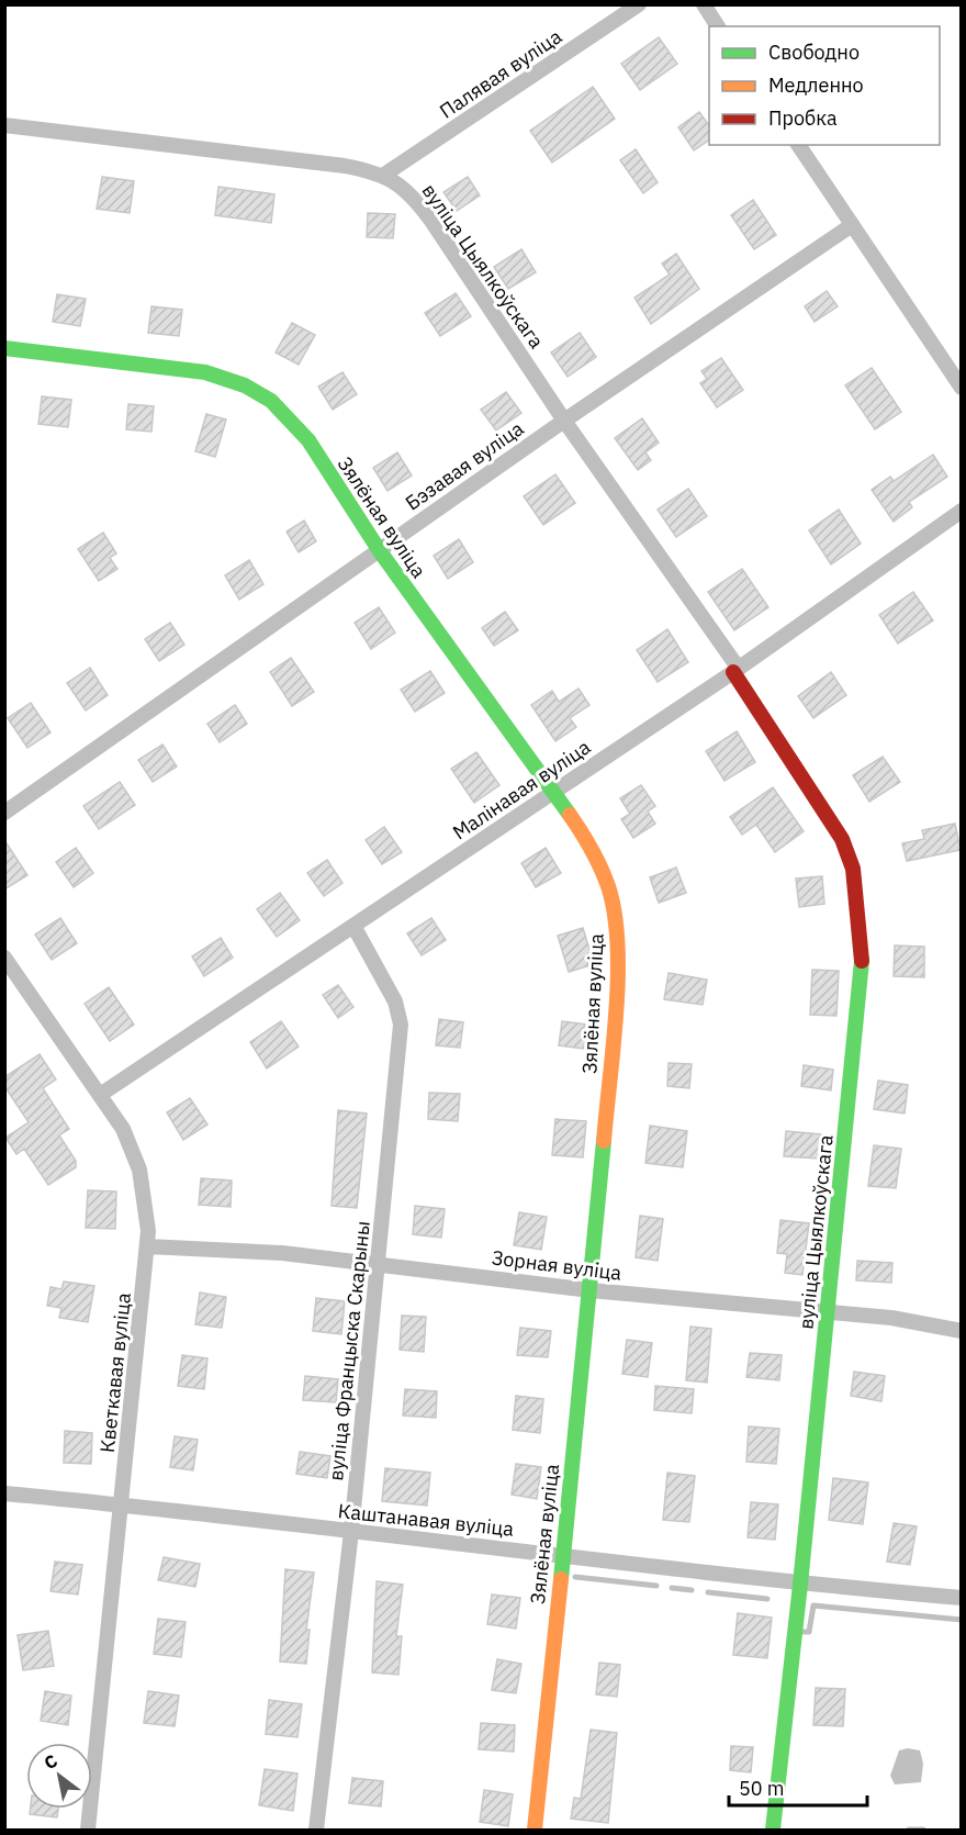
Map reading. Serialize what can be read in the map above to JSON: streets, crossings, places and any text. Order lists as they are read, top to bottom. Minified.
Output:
{"streets":{"street":["Палявая вуліца","вуліца Цыялкоўскага","Бэзавая вуліца","Зялёная вуліца","Малінавая вуліца","Зорная вуліца","вуліца Францыска Скарыны","Кветкавая вуліца","Каштанавая вуліца"]},"crossings":[["Палявая вуліца","вуліца Цыялкоўскага"],["вуліца Цыялкоўскага","Бэзавая вуліца"],["вуліца Цыялкоўскага","Малінавая вуліца"],["вуліца Цыялкоўскага","Зорная вуліца"],["вуліца Цыялкоўскага","Каштанавая вуліца"],["Бэзавая вуліца","Зялёная вуліца"],["Зялёная вуліца","Малінавая вуліца"],["Зялёная вуліца","Зорная вуліца"],["Зялёная вуліца","Каштанавая вуліца"],["Малінавая вуліца","вуліца Францыска Скарыны"],["Малінавая вуліца","Кветкавая вуліца"],["Зорная вуліца","вуліца Францыска Скарыны"],["Зорная вуліца","Кветкавая вуліца"],["вуліца Францыска Скарыны","Каштанавая вуліца"],["Кветкавая вуліца","Каштанавая вуліца"]],"legend":["Свободно","Медленно","Пробка"],"scale_bar":"50 m","north":"top left"}
